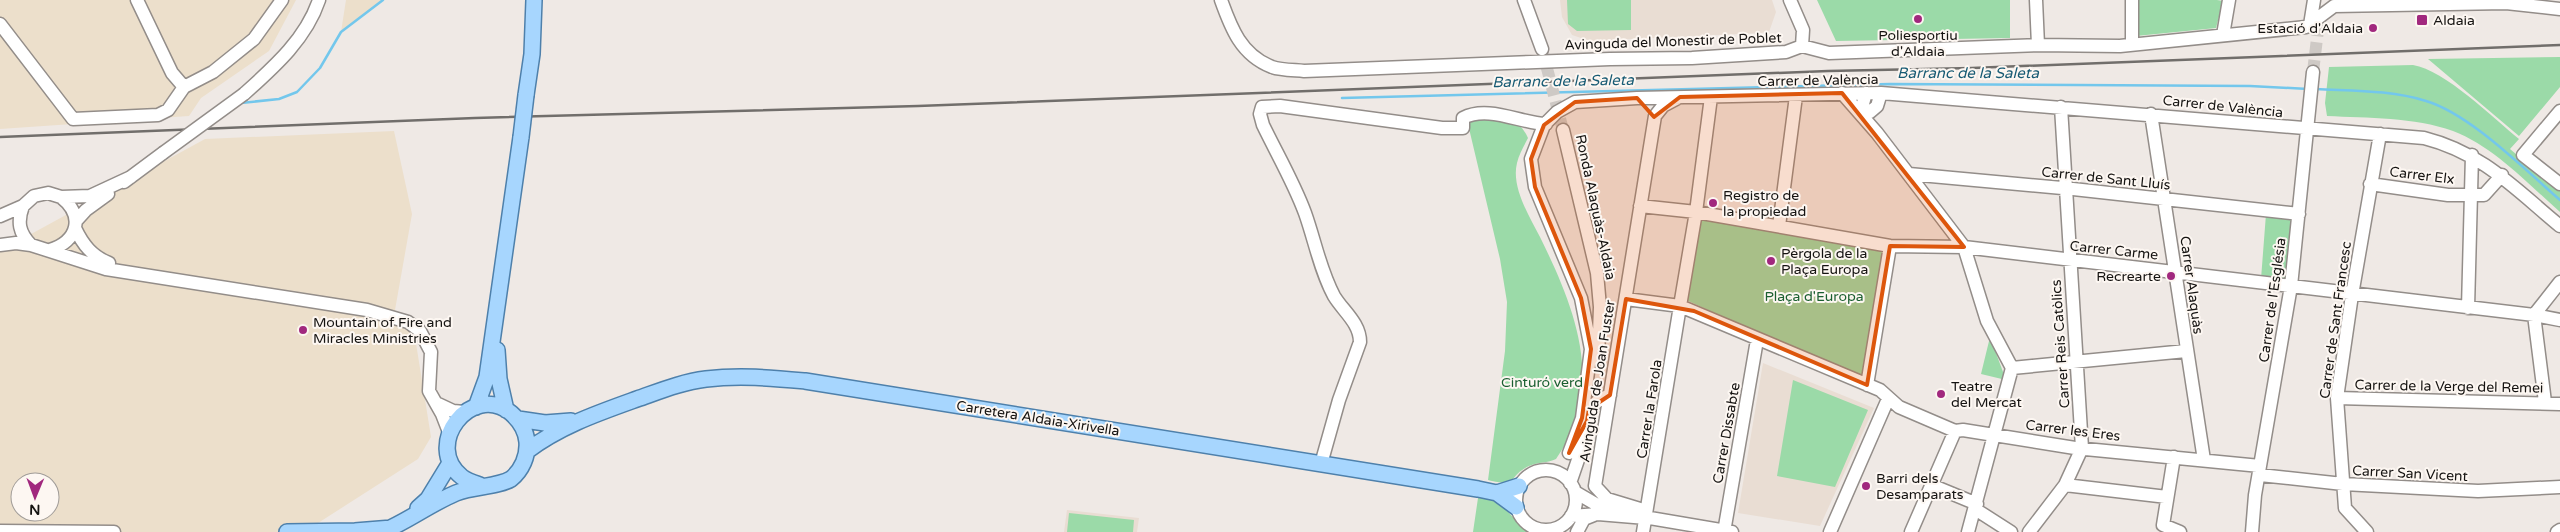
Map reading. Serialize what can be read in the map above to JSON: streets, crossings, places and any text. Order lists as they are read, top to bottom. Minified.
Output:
{"streets":{"main road":["Carretera Aldaia-Xirivella"],"street":["Avinguda del Monestir de Poblet","Carrer de València","Carrer Elx","Carrer de Sant Lluís","Ronda Alaquàs-Aldaia","Carrer Carme","Carrer Alaquàs","Carrer de l'Església","Carrer de Sant Francesc","Carrer Reis Catòlics","Avinguda de Joan Fuster","Carrer de la Verge del Remei","Carrer la Farola","Carrer les Eres","Carrer Dissabte","Carrer San Vicent"]},"crossings":[["Carrer de València","Ronda Alaquàs-Aldaia"],["Carrer de València","Carrer Alaquàs"],["Carrer de València","Carrer de l'Església"],["Carrer de València","Carrer de Sant Francesc"],["Carrer de València","Carrer Reis Catòlics"],["Carrer Elx","Carrer de Sant Francesc"],["Carrer de Sant Lluís","Carrer Alaquàs"],["Carrer de Sant Lluís","Carrer de l'Església"],["Carrer de Sant Lluís","Carrer Reis Catòlics"],["Ronda Alaquàs-Aldaia","Avinguda de Joan Fuster"],["Ronda Alaquàs-Aldaia","Carretera Aldaia-Xirivella"],["Carrer Carme","Carrer Alaquàs"],["Carrer Carme","Carrer de l'Església"],["Carrer Carme","Carrer de Sant Francesc"],["Carrer Carme","Carrer Reis Catòlics"],["Carrer Alaquàs","Carrer les Eres"],["Carrer de l'Església","Carrer les Eres"],["Carrer de l'Església","Carrer San Vicent"],["Carrer de Sant Francesc","Carrer de la Verge del Remei"],["Carrer de Sant Francesc","Carrer San Vicent"],["Carrer Reis Catòlics","Carrer les Eres"],["Avinguda de Joan Fuster","Carrer la Farola"],["Carrer les Eres","Carrer San Vicent"]],"water":["Barranc de la Saleta"],"parks":["Plaça d'Europa","Cinturó verd"],"places":{"other":["Poliesportiu d'Aldaia","Estació d'Aldaia","Registro de la propiedad","Pèrgola de la Plaça Europa","Recrearte","Mountain of Fire and Miracles Ministries","Teatre del Mercat","Barri dels Desamparats"],"transit":["Aldaia"]},"north":"bottom"}
